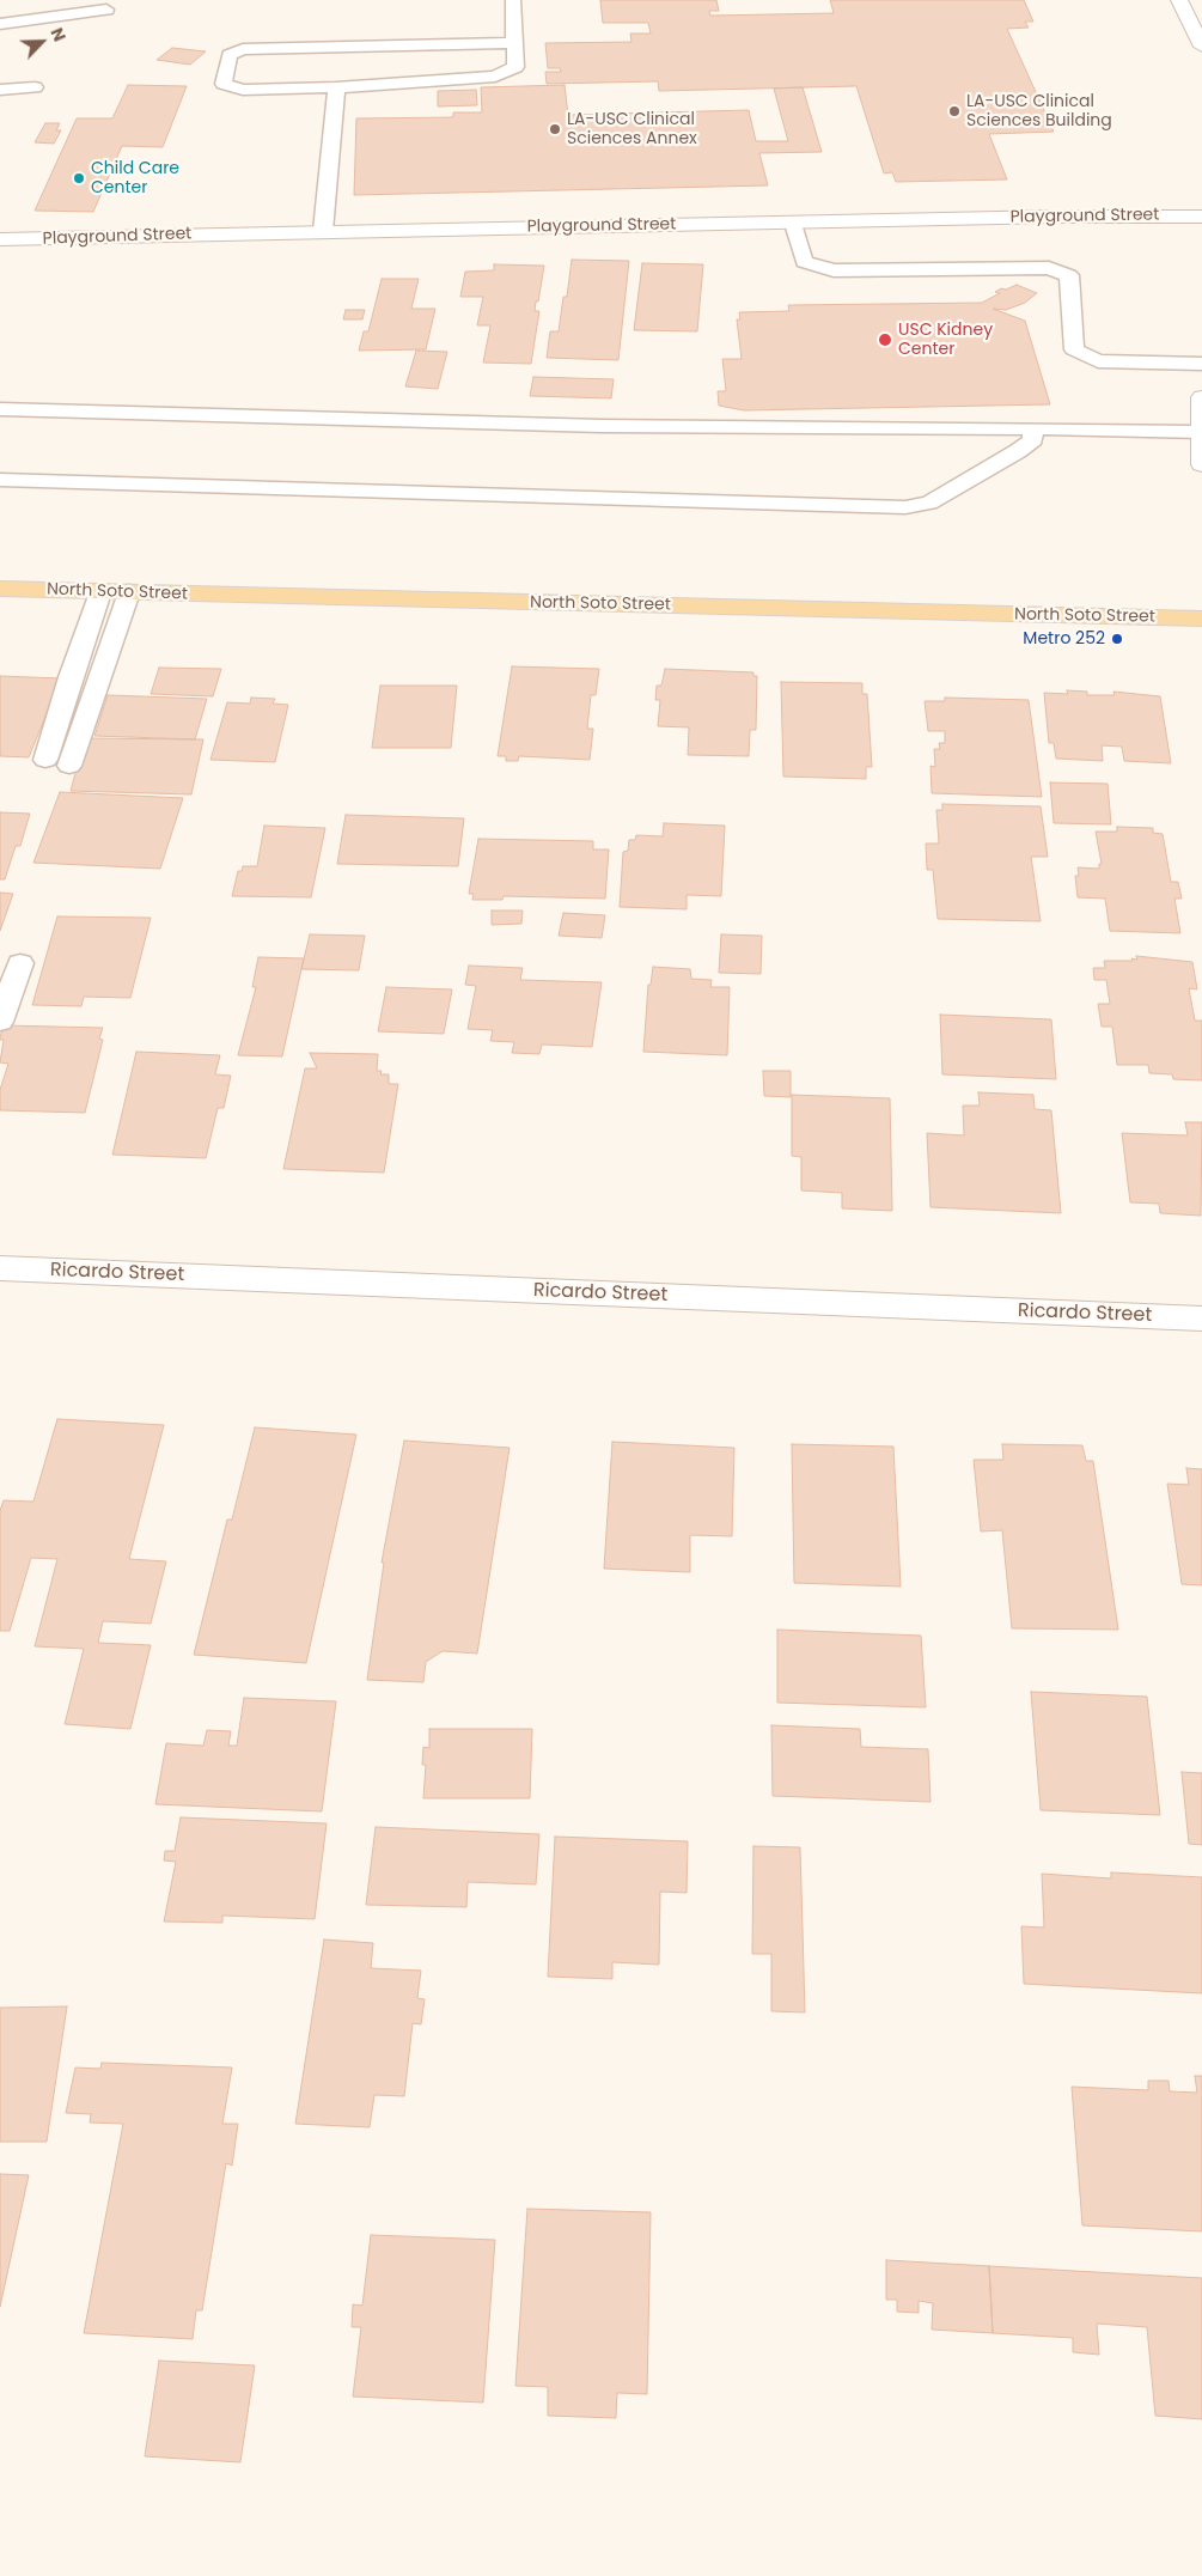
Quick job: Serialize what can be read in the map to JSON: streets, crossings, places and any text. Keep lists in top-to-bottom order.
{
  "streets": {
    "main road": ["North Soto Street"],
    "street": ["Playground Street", "Ricardo Street"]
  },
  "places": [
    "LA-USC Clinical Sciences Building",
    "LA-USC Clinical Sciences Annex",
    "Child Care Center",
    "USC Kidney Center",
    "Metro 252"
  ],
  "north": "top right"
}
